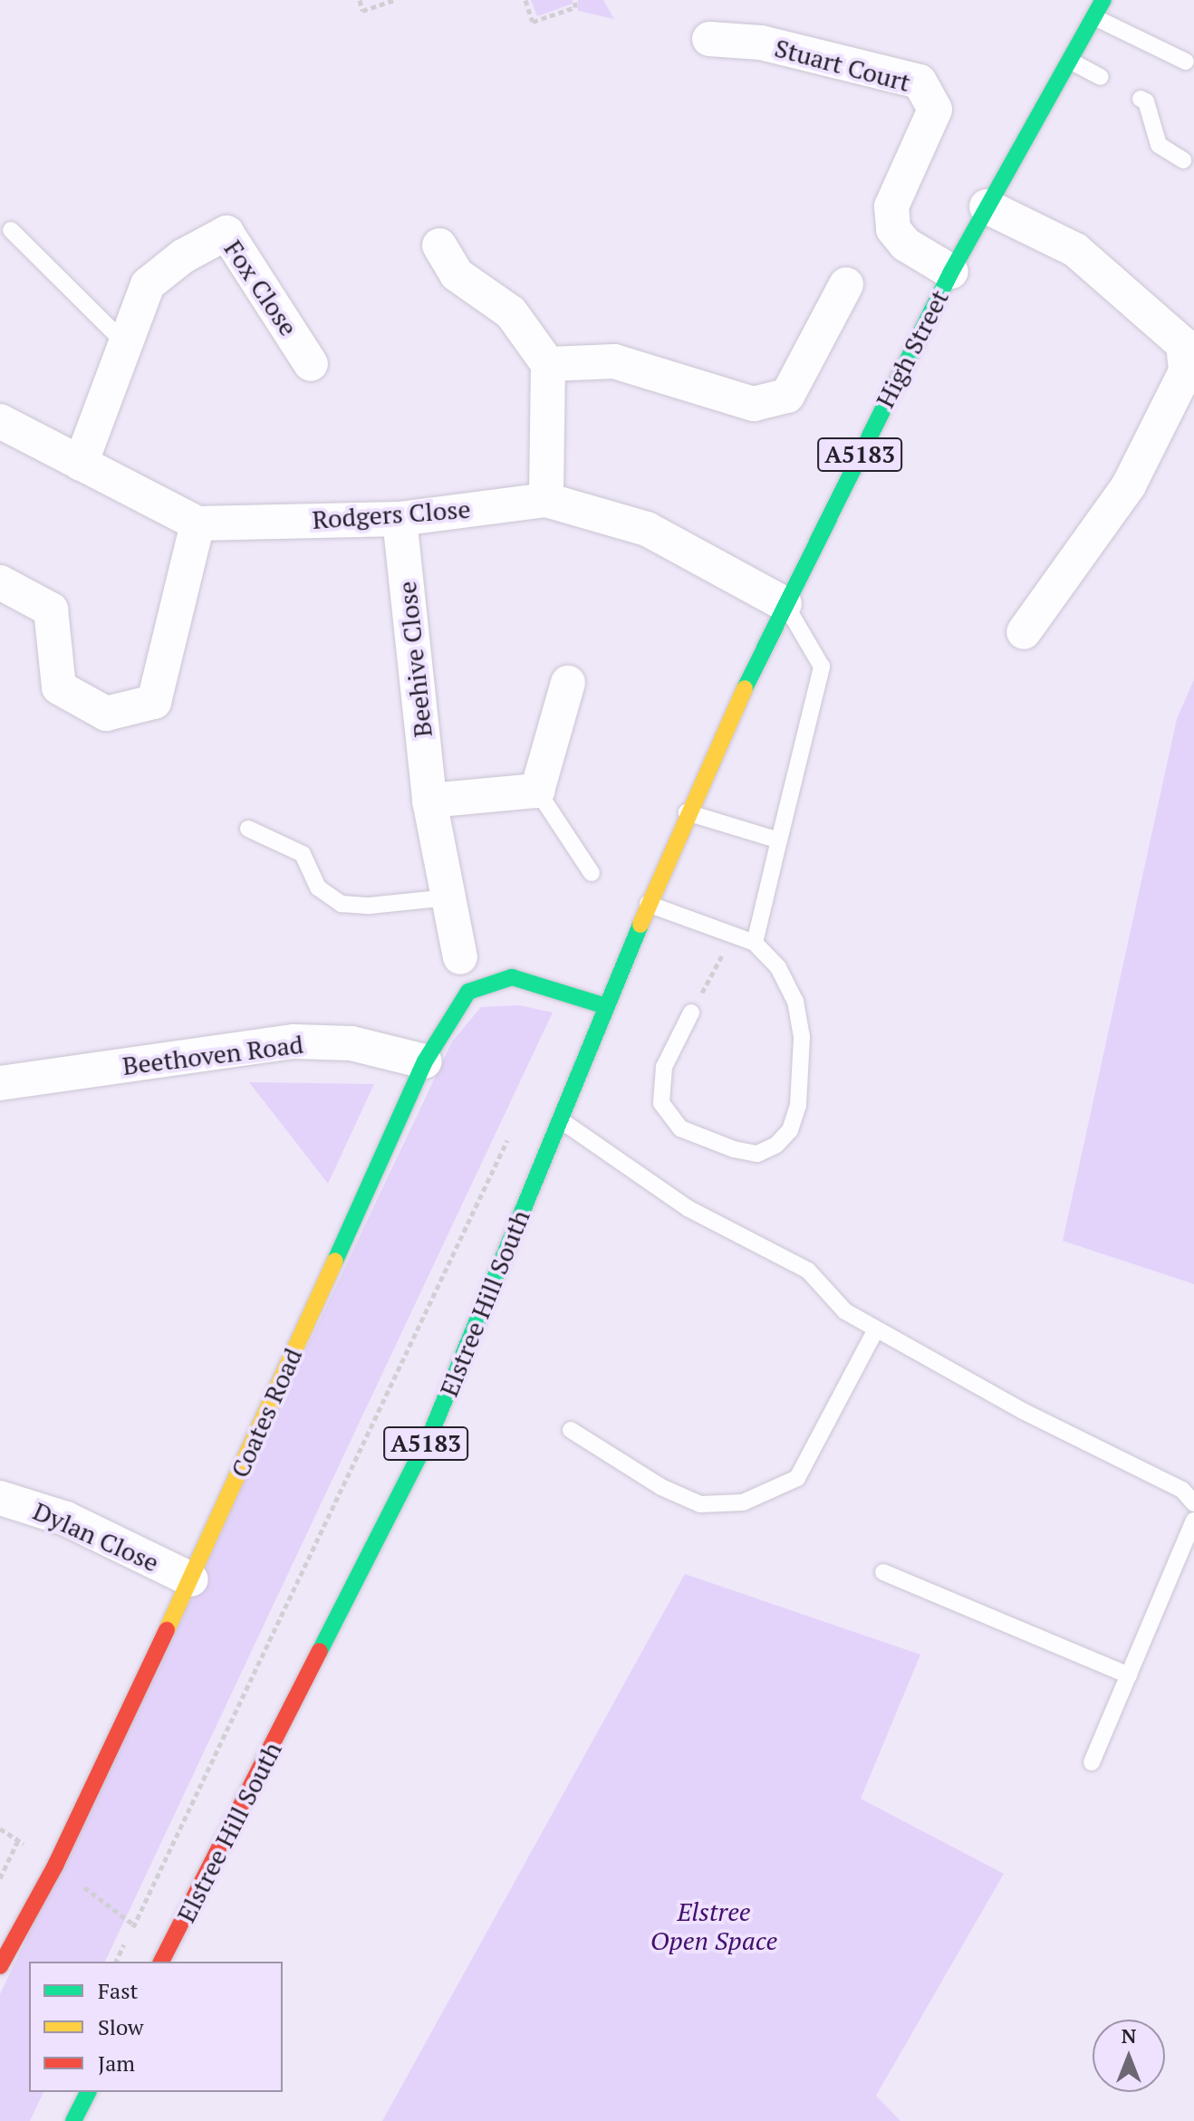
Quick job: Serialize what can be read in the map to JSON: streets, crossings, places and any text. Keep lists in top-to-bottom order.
{
  "streets": {
    "main road": [
      "High Street",
      "A5183",
      "Elstree Hill South",
      "Coates Road"
    ],
    "street": [
      "Stuart Court",
      "Fox Close",
      "Rodgers Close",
      "Beehive Close",
      "Beethoven Road",
      "Dylan Close"
    ]
  },
  "crossings": [
    ["Stuart Court", "High Street"],
    ["Fox Close", "Rodgers Close"],
    ["High Street", "Rodgers Close"],
    ["High Street", "Elstree Hill South"],
    ["Rodgers Close", "Beehive Close"],
    ["Beethoven Road", "Coates Road"],
    ["Elstree Hill South", "Coates Road"],
    ["Coates Road", "Dylan Close"]
  ],
  "parks": ["Elstree Open Space"],
  "legend": ["Fast", "Slow", "Jam"],
  "north": "top"
}
